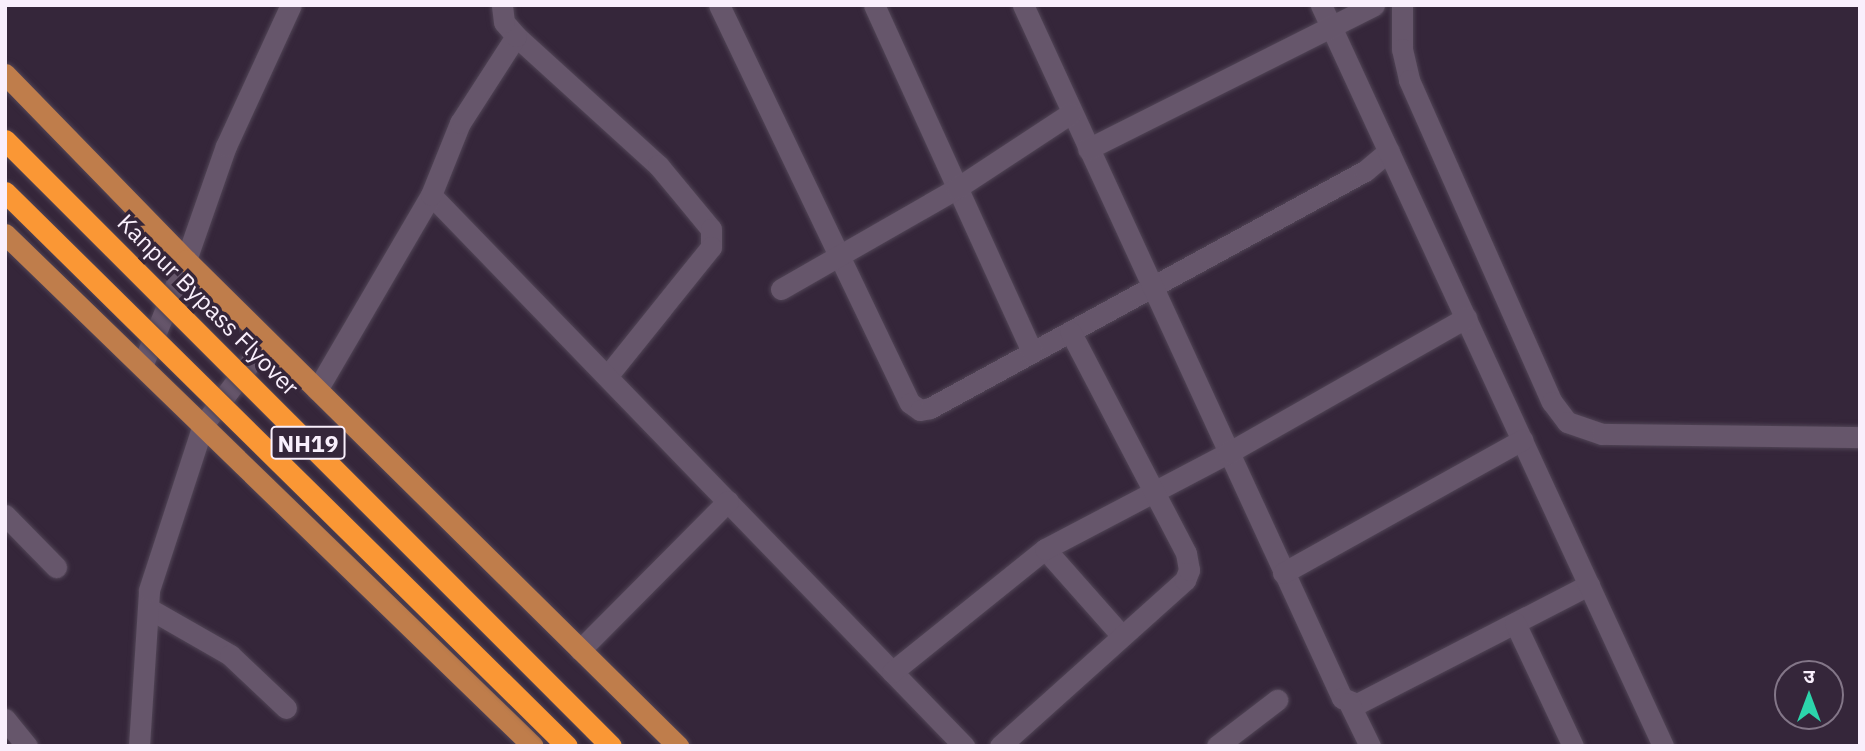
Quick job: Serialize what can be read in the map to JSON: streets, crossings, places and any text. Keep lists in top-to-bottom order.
{
  "streets": {
    "highway": ["Kanpur Bypass Flyover", "NH19"]
  },
  "north": "top"
}
